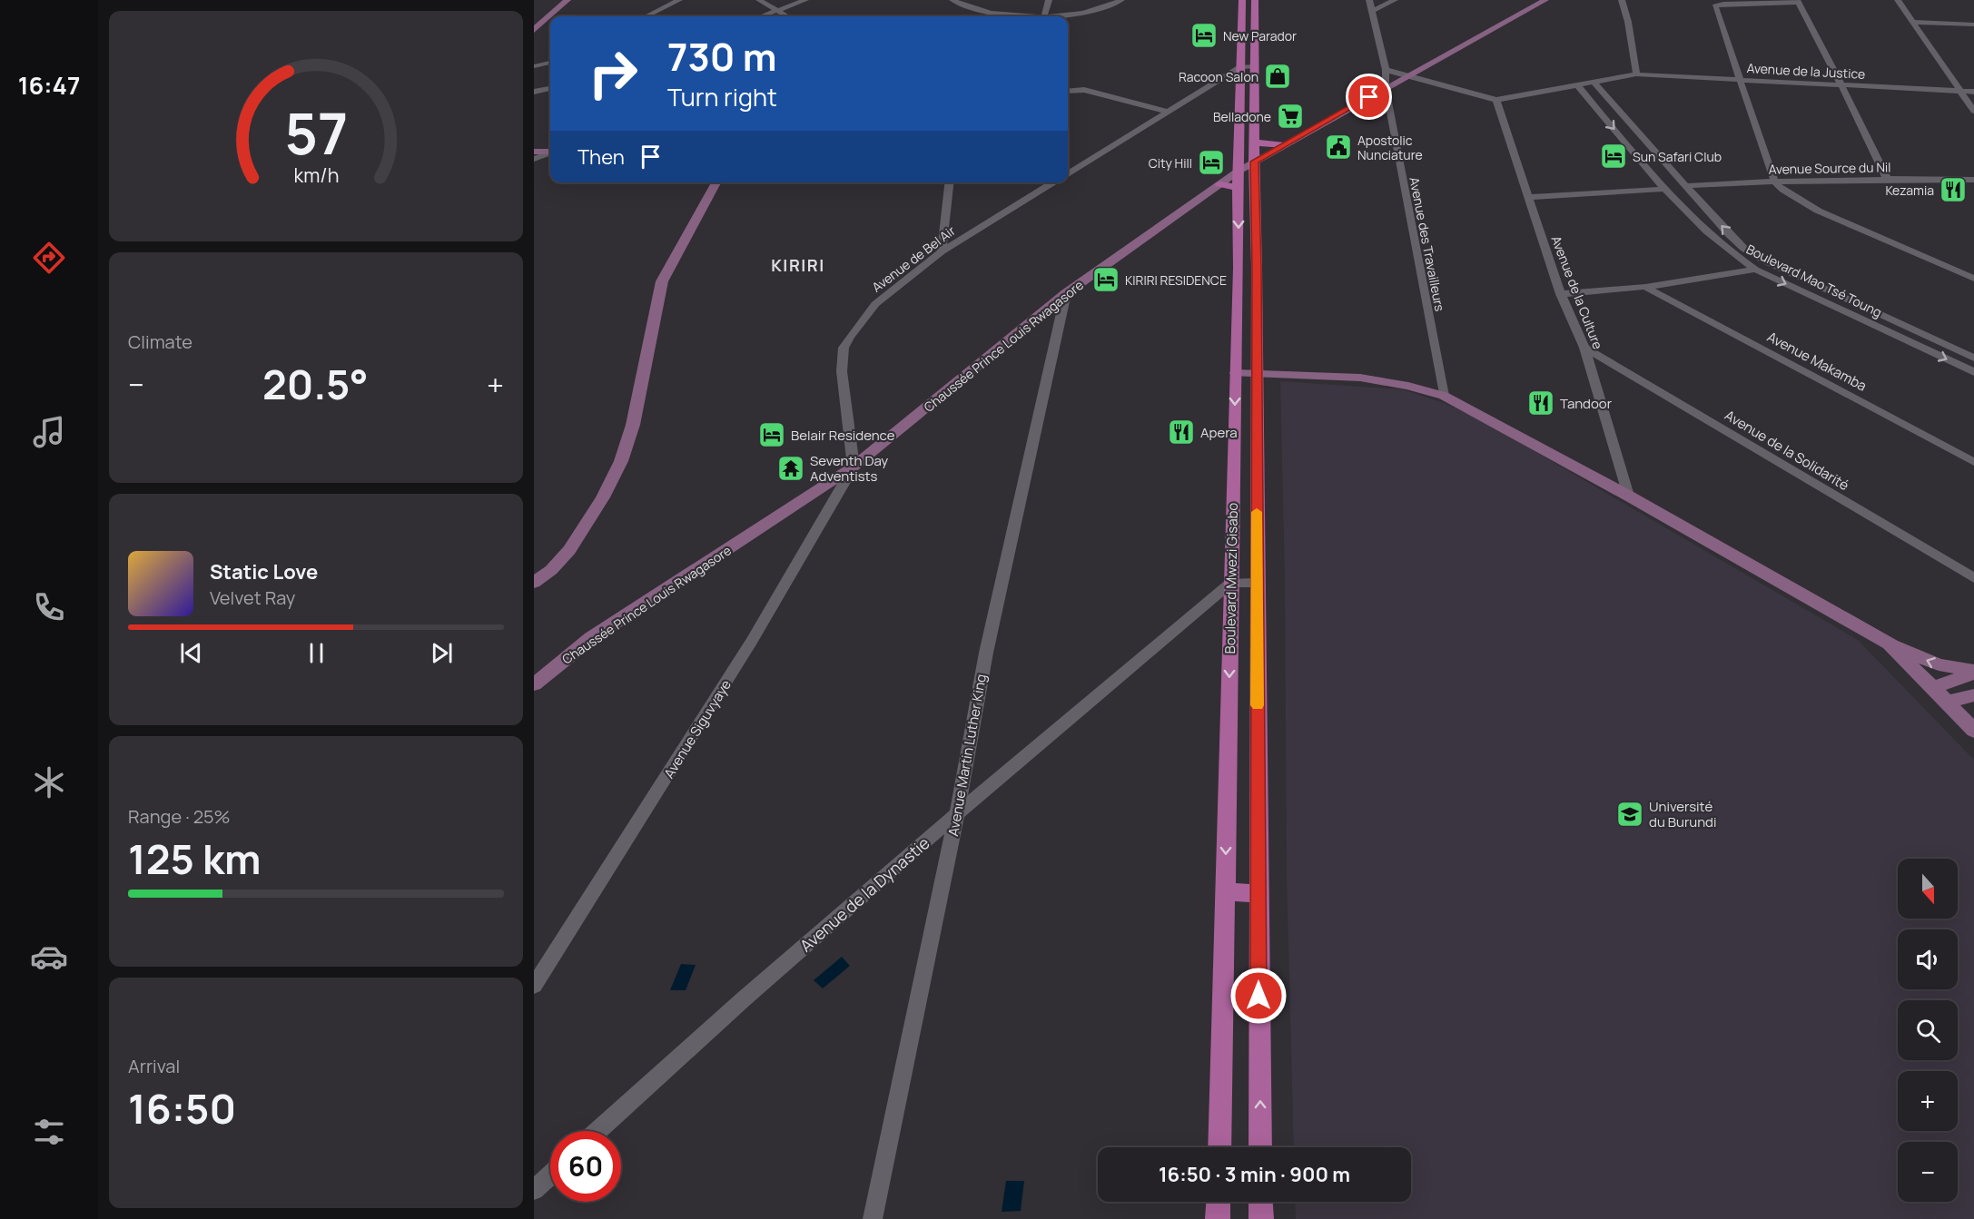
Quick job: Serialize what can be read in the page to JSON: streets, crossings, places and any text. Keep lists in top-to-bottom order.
{
  "streets": {
    "main road": ["Boulevard Mwezi Gisabo"],
    "street": [
      "Avenue de la Justice",
      "Avenue Source du Nil",
      "Avenue des Travailleurs",
      "Avenue de Bel Air",
      "Boulevard Mao Tsé Toung",
      "Avenue de la Culture",
      "Chaussée Prince Louis Rwagasore",
      "Avenue Makamba",
      "Avenue de la Solidarité",
      "Avenue Siguvyaye",
      "Avenue Martin Luther King",
      "Avenue de la Dynastie"
    ]
  },
  "crossings": [
    ["Avenue de la Justice", "Boulevard Mao Tsé Toung"],
    ["Avenue de la Justice", "Avenue de la Culture"],
    ["Avenue Source du Nil", "Boulevard Mao Tsé Toung"],
    ["Avenue des Travailleurs", "Chaussée Prince Louis Rwagasore"],
    ["Avenue de Bel Air", "Chaussée Prince Louis Rwagasore"],
    ["Avenue de Bel Air", "Boulevard Mwezi Gisabo"],
    ["Avenue de Bel Air", "Avenue Siguvyaye"],
    ["Avenue de la Culture", "Avenue de la Solidarité"],
    ["Chaussée Prince Louis Rwagasore", "Boulevard Mwezi Gisabo"],
    ["Chaussée Prince Louis Rwagasore", "Avenue Siguvyaye"],
    ["Chaussée Prince Louis Rwagasore", "Avenue Martin Luther King"],
    ["Boulevard Mwezi Gisabo", "Avenue de la Dynastie"],
    ["Avenue Martin Luther King", "Avenue de la Dynastie"]
  ],
  "districts": ["KIRIRI"],
  "places": {
    "hotel": [
      "New Parador",
      "Sun Safari Club",
      "City Hill",
      "KIRIRI RESIDENCE",
      "Belair Residence"
    ],
    "shop": ["Racoon Salon"],
    "supermarket": ["Belladone"],
    "public building": ["Apostolic Nunciature"],
    "restaurant": ["Kezamia", "Tandoor", "Apera"],
    "temple": ["Seventh Day Adventists"],
    "school or university": ["Université du Burundi"]
  },
  "north": "bottom",
  "page": {
    "tabs": "16:47",
    "turn": ["730 m", "Turn right"],
    "then": "Then",
    "tile": [
      "Climate",
      ["Range · 25%", "125 km"],
      ["Arrival", "16:50"]
    ],
    "heat": ["−", "20.5°", "+"],
    "song": ["Static Love", "Velvet Ray"],
    "map_buttons": ["+", "−"],
    "limit": "60",
    "trip": "16:50 · 3 min · 900 m",
    "gauge": ["57", "km/h"]
  }
}
